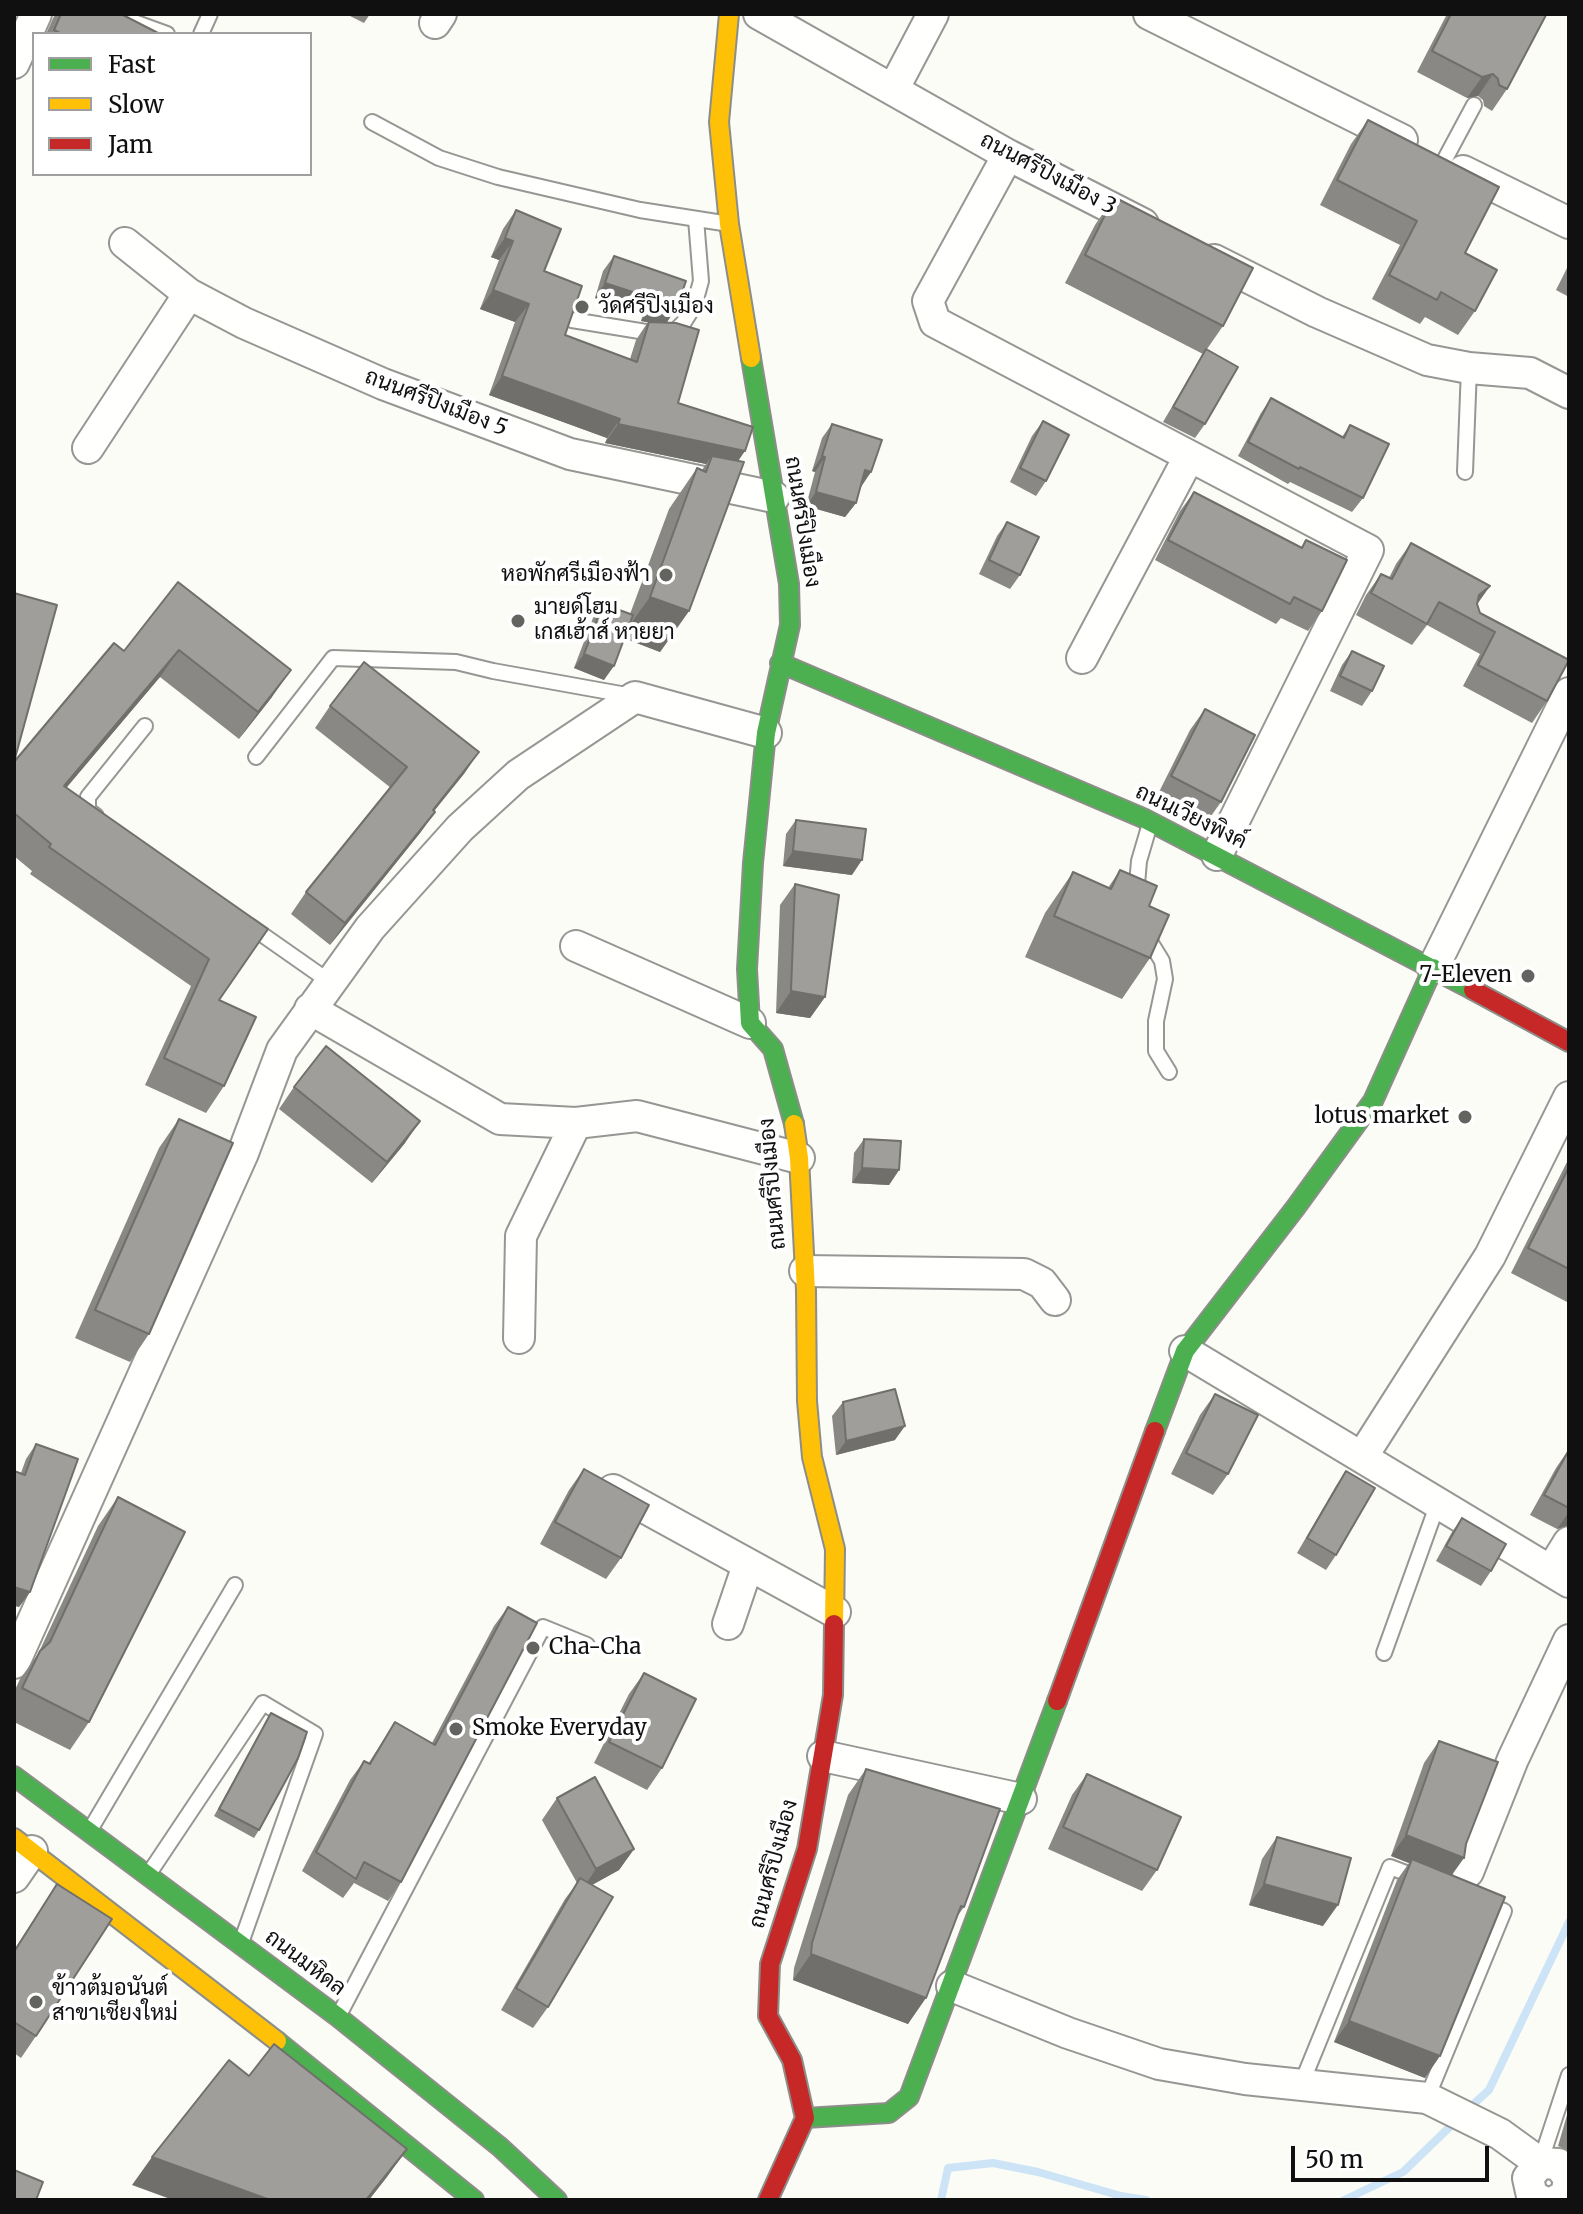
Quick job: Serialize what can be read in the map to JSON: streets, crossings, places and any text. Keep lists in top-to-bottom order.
{
  "streets": {
    "street": [
      "ถนนศรีปิงเมือง 3",
      "ถนนศรีปิงเมือง 5",
      "ถนนศรีปิงเมือง",
      "ถนนเวียงพิงค์",
      "ถนนมหิดล"
    ]
  },
  "crossings": [
    ["ถนนศรีปิงเมือง 5", "ถนนศรีปิงเมือง"],
    ["ถนนศรีปิงเมือง", "ถนนเวียงพิงค์"]
  ],
  "places": [
    "วัดศรีปิงเมือง",
    "หอพักศรีเมืองฟ้า",
    "มายด์โฮม เกสเฮ้าส์ หายยา",
    "7-Eleven",
    "lotus market",
    "Cha-Cha",
    "Smoke Everyday",
    "ข้าวต้มอนันต์ สาขาเชียงใหม่"
  ],
  "legend": ["Fast", "Slow", "Jam"],
  "scale_bar": "50 m"
}
